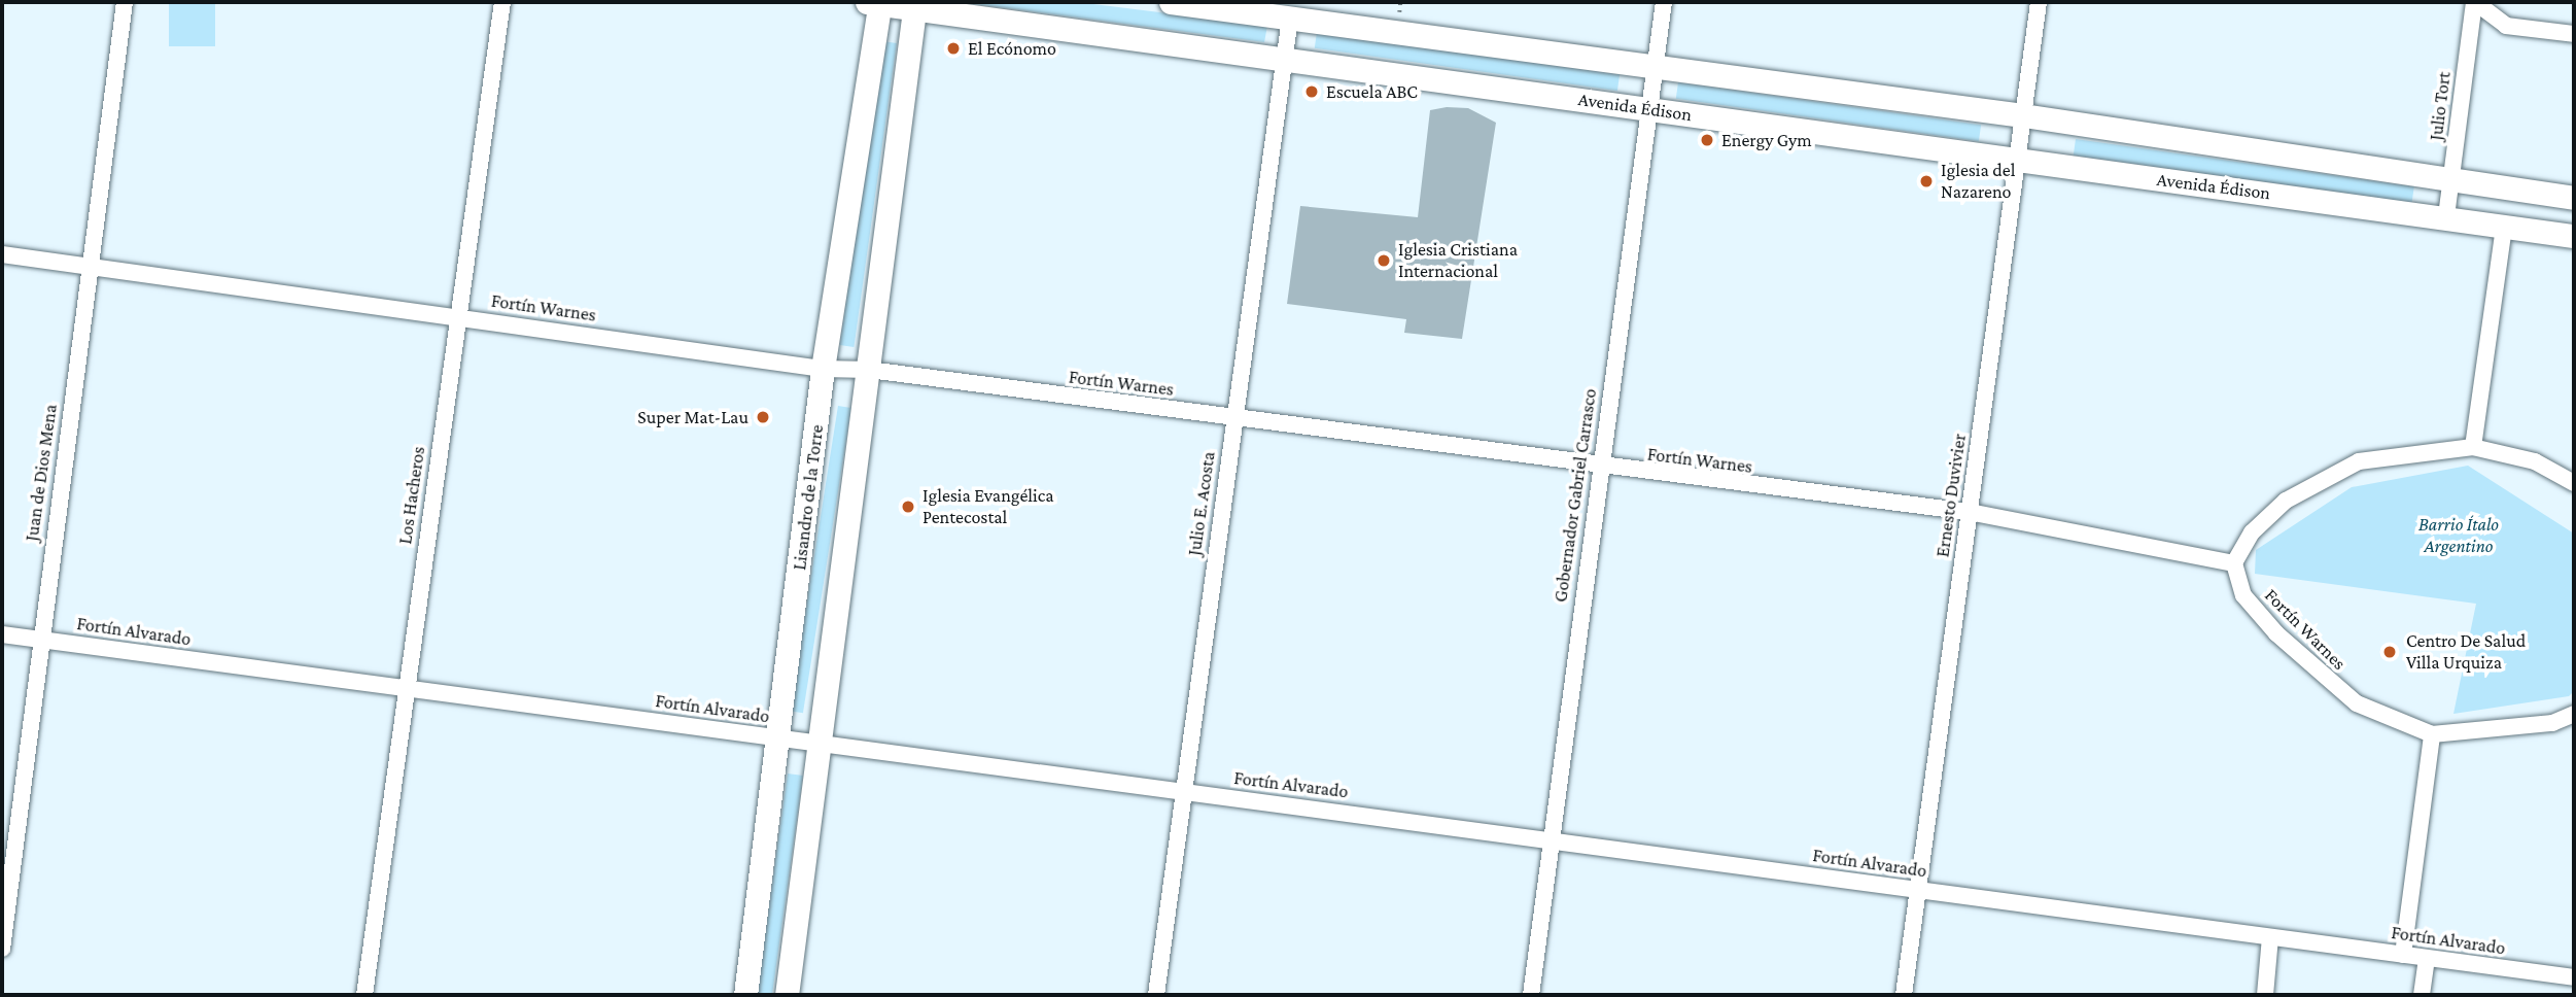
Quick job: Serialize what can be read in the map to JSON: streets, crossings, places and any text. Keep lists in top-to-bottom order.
{
  "streets": {
    "main road": ["Avenida Édison", "Lisandro de la Torre"],
    "street": [
      "Julio Tort",
      "Fortín Warnes",
      "Juan de Dios Mena",
      "Los Hacheros",
      "Gobernador Gabriel Carrasco",
      "Ernesto Duvivier",
      "Julio E. Acosta",
      "Fortín Alvarado"
    ]
  },
  "crossings": [
    ["Julio Tort", "Avenida Édison"],
    ["Avenida Édison", "Gobernador Gabriel Carrasco"],
    ["Avenida Édison", "Ernesto Duvivier"],
    ["Avenida Édison", "Lisandro de la Torre"],
    ["Avenida Édison", "Julio E. Acosta"],
    ["Fortín Warnes", "Juan de Dios Mena"],
    ["Fortín Warnes", "Los Hacheros"],
    ["Fortín Warnes", "Gobernador Gabriel Carrasco"],
    ["Fortín Warnes", "Ernesto Duvivier"],
    ["Fortín Warnes", "Lisandro de la Torre"],
    ["Fortín Warnes", "Julio E. Acosta"],
    ["Juan de Dios Mena", "Fortín Alvarado"],
    ["Los Hacheros", "Fortín Alvarado"],
    ["Gobernador Gabriel Carrasco", "Fortín Alvarado"],
    ["Ernesto Duvivier", "Fortín Alvarado"],
    ["Lisandro de la Torre", "Fortín Alvarado"],
    ["Julio E. Acosta", "Fortín Alvarado"]
  ],
  "parks": ["Barrio Ítalo Argentino"],
  "places": [
    "El Ecónomo",
    "Escuela ABC",
    "Energy Gym",
    "Iglesia del Nazareno",
    "Iglesia Cristiana Internacional",
    "Super Mat-Lau",
    "Iglesia Evangélica Pentecostal",
    "Centro De Salud Villa Urquiza"
  ]
}
